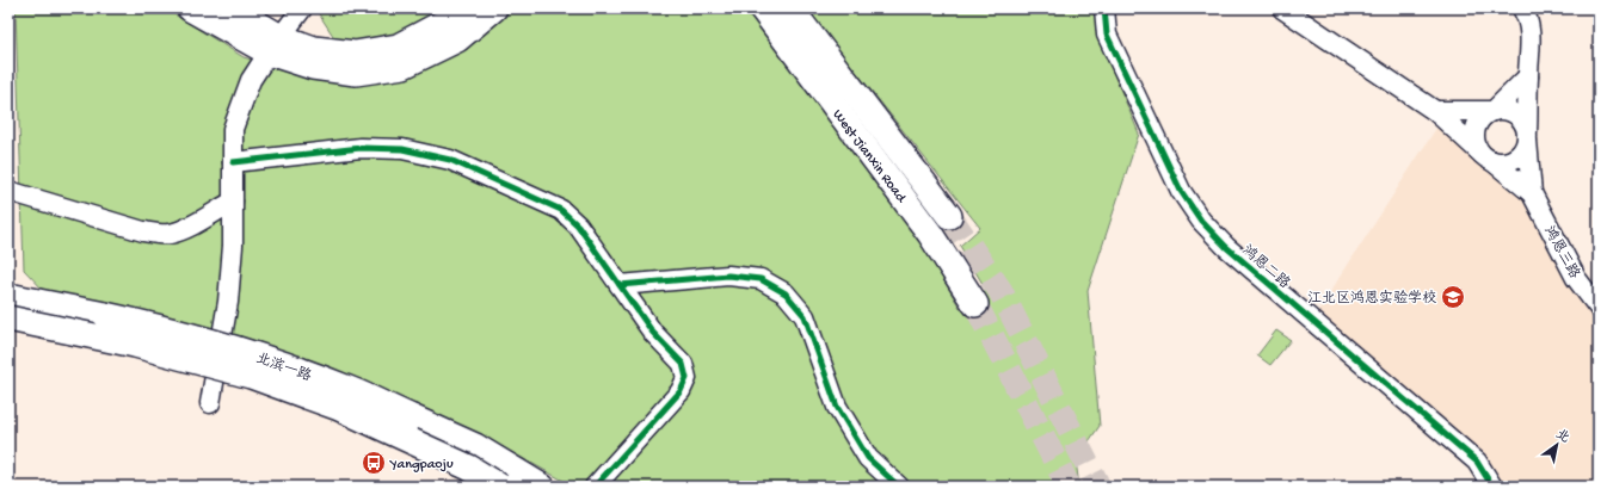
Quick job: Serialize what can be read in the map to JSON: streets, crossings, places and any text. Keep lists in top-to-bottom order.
{
  "streets": {
    "main road": ["West Jianxin Road", "北滨一路"],
    "street": ["鸿恩三路", "鸿恩二路"]
  },
  "places": {
    "school or university": ["江北区鸿恩实验学校"],
    "bus stop": ["Yangpaoju"]
  },
  "north": "top right"
}
